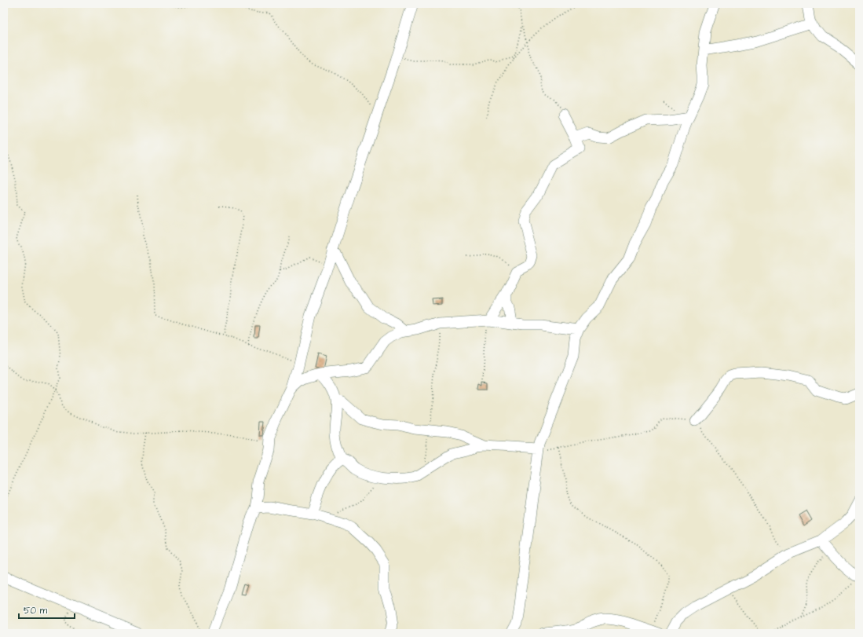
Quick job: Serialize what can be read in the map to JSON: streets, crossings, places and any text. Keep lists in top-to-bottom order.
{
  "scale_bar": "50 m"
}
